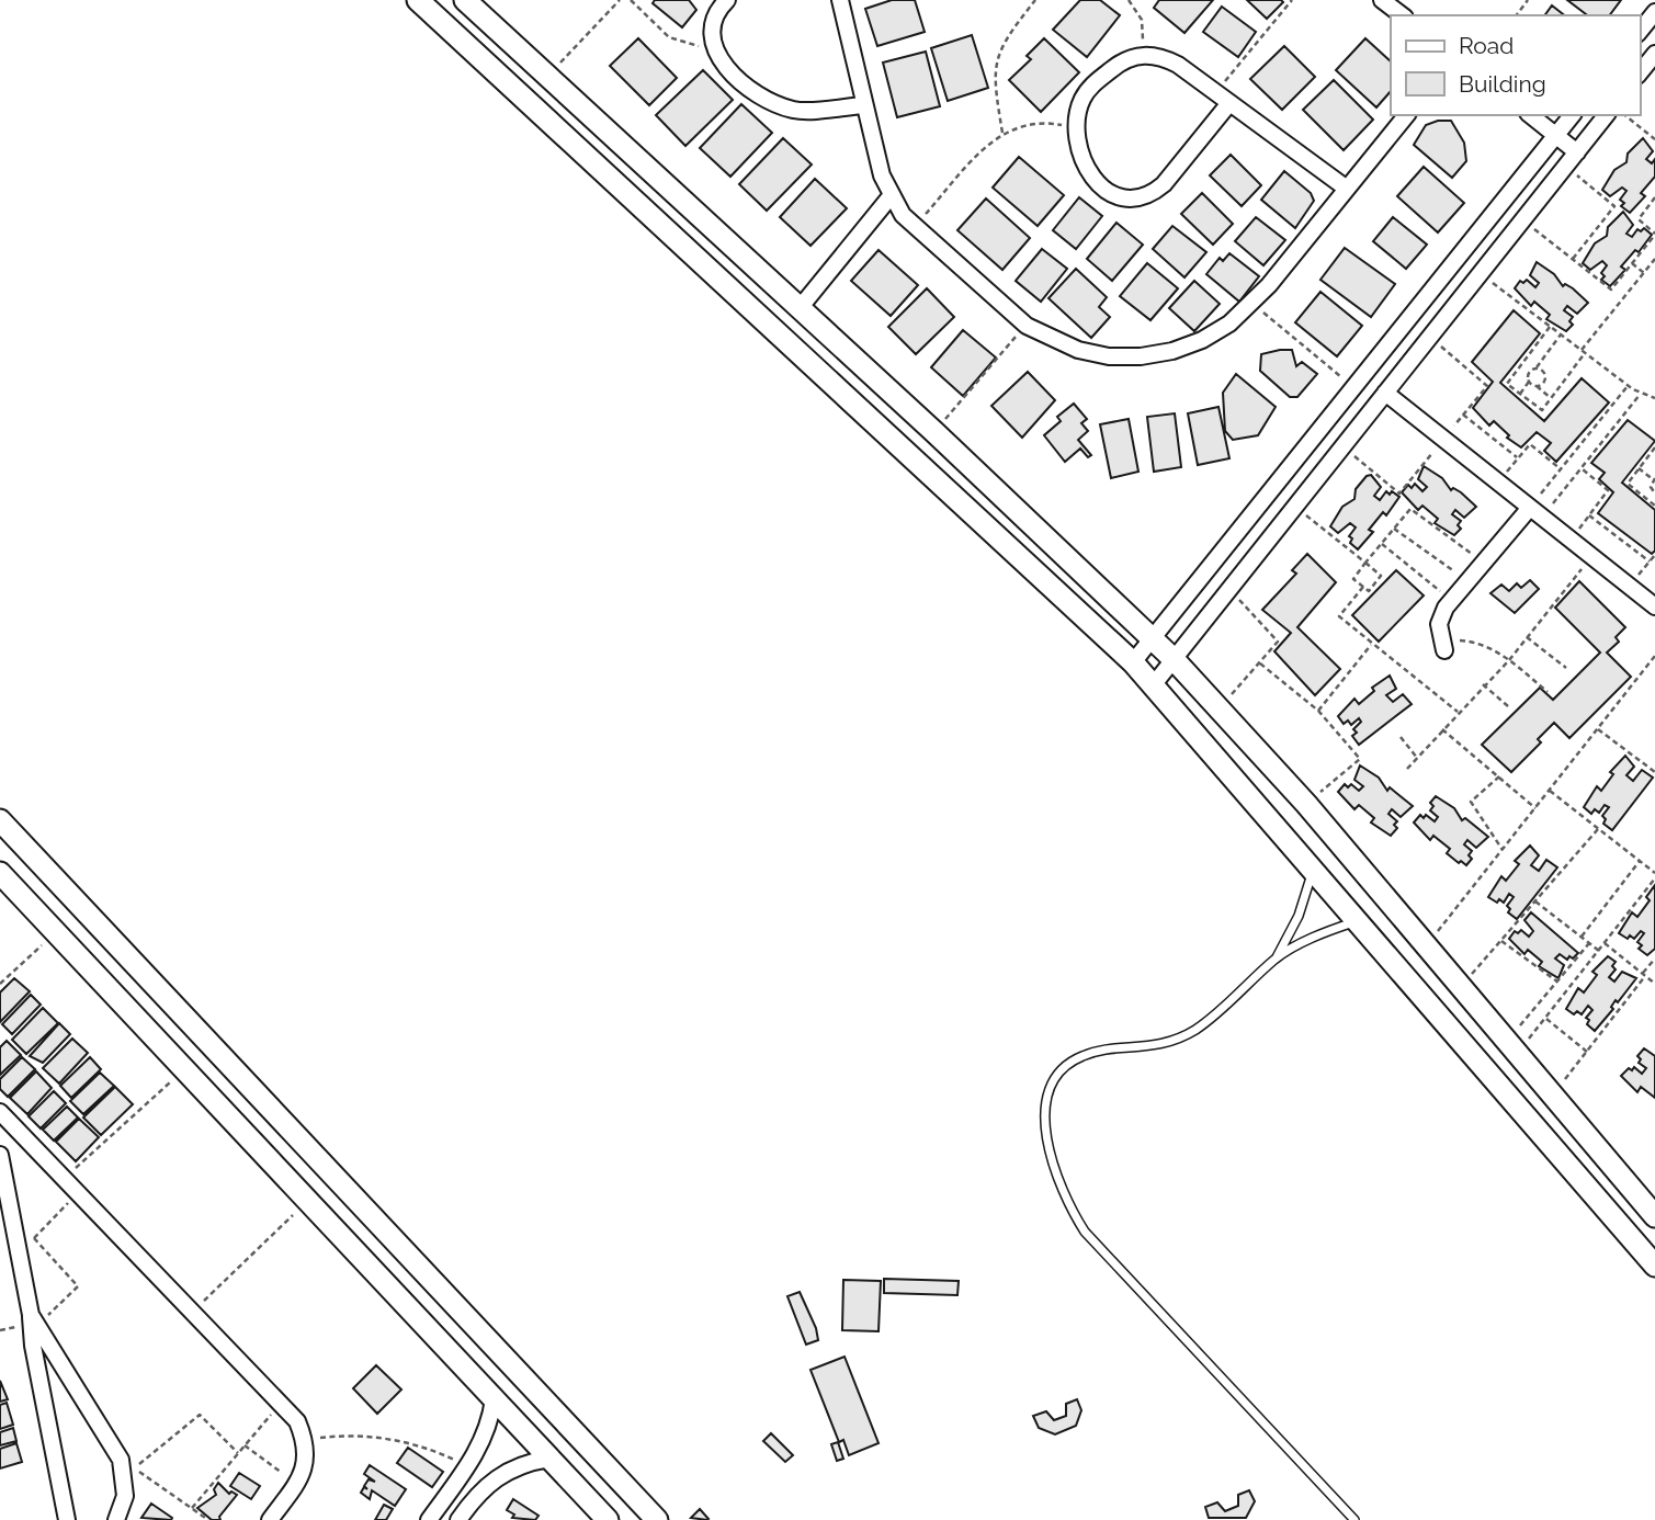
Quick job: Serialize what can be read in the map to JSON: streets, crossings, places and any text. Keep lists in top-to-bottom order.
{
  "legend": ["Road", "Building"]
}
